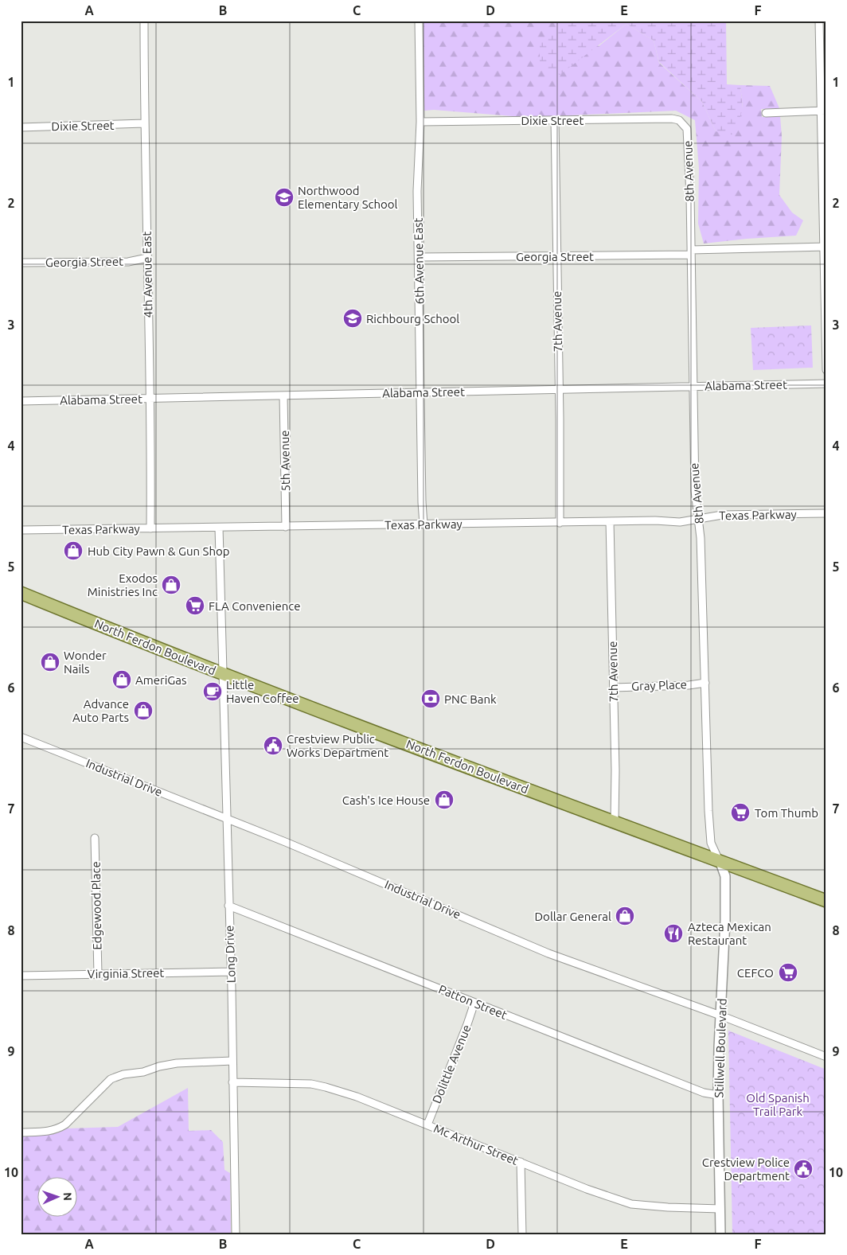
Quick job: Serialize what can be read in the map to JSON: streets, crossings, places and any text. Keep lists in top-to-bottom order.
{
  "streets": {
    "main road": ["North Ferdon Boulevard"],
    "street": [
      "Dixie Street",
      "8th Avenue",
      "Georgia Street",
      "6th Avenue East",
      "4th Avenue East",
      "7th Avenue",
      "Alabama Street",
      "5th Avenue",
      "Texas Parkway",
      "Gray Place",
      "Industrial Drive",
      "Edgewood Place",
      "Long Drive",
      "Virginia Street",
      "Patton Street",
      "Stillwell Boulevard",
      "Dolittle Avenue",
      "Mc Arthur Street"
    ]
  },
  "crossings": [
    ["Dixie Street", "8th Avenue"],
    ["Dixie Street", "6th Avenue East"],
    ["Dixie Street", "4th Avenue East"],
    ["Dixie Street", "7th Avenue"],
    ["8th Avenue", "Georgia Street"],
    ["8th Avenue", "Alabama Street"],
    ["8th Avenue", "Texas Parkway"],
    ["8th Avenue", "North Ferdon Boulevard"],
    ["8th Avenue", "Gray Place"],
    ["8th Avenue", "Stillwell Boulevard"],
    ["Georgia Street", "6th Avenue East"],
    ["Georgia Street", "4th Avenue East"],
    ["Georgia Street", "7th Avenue"],
    ["6th Avenue East", "Alabama Street"],
    ["6th Avenue East", "Texas Parkway"],
    ["4th Avenue East", "Alabama Street"],
    ["4th Avenue East", "Texas Parkway"],
    ["7th Avenue", "Alabama Street"],
    ["7th Avenue", "Texas Parkway"],
    ["7th Avenue", "North Ferdon Boulevard"],
    ["7th Avenue", "Gray Place"],
    ["Alabama Street", "5th Avenue"],
    ["5th Avenue", "Texas Parkway"],
    ["Texas Parkway", "Long Drive"],
    ["North Ferdon Boulevard", "Long Drive"],
    ["North Ferdon Boulevard", "Stillwell Boulevard"],
    ["Industrial Drive", "Long Drive"],
    ["Industrial Drive", "Stillwell Boulevard"],
    ["Edgewood Place", "Virginia Street"],
    ["Long Drive", "Virginia Street"],
    ["Long Drive", "Patton Street"],
    ["Long Drive", "Mc Arthur Street"],
    ["Patton Street", "Stillwell Boulevard"],
    ["Patton Street", "Dolittle Avenue"],
    ["Stillwell Boulevard", "Mc Arthur Street"],
    ["Dolittle Avenue", "Mc Arthur Street"]
  ],
  "parks": ["Old Spanish Trail Park"],
  "places": {
    "school or university": ["Northwood Elementary School", "Richbourg School"],
    "shop": [
      "Hub City Pawn & Gun Shop",
      "Exodos Ministries Inc",
      "Wonder Nails",
      "AmeriGas",
      "Advance Auto Parts",
      "Cash's Ice House",
      "Dollar General"
    ],
    "supermarket": ["FLA Convenience", "Tom Thumb", "CEFCO"],
    "cafe": ["Little Haven Coffee"],
    "bank": ["PNC Bank"],
    "public building": ["Crestview Public Works Department", "Crestview Police Department"],
    "restaurant": ["Azteca Mexican Restaurant"]
  },
  "north": "right",
  "grid": {
    "columns": [
      "A",
      "B",
      "C",
      "D",
      "E",
      "F"
    ],
    "rows": [
      "1",
      "2",
      "3",
      "4",
      "5",
      "6",
      "7",
      "8",
      "9",
      "10"
    ]
  }
}
